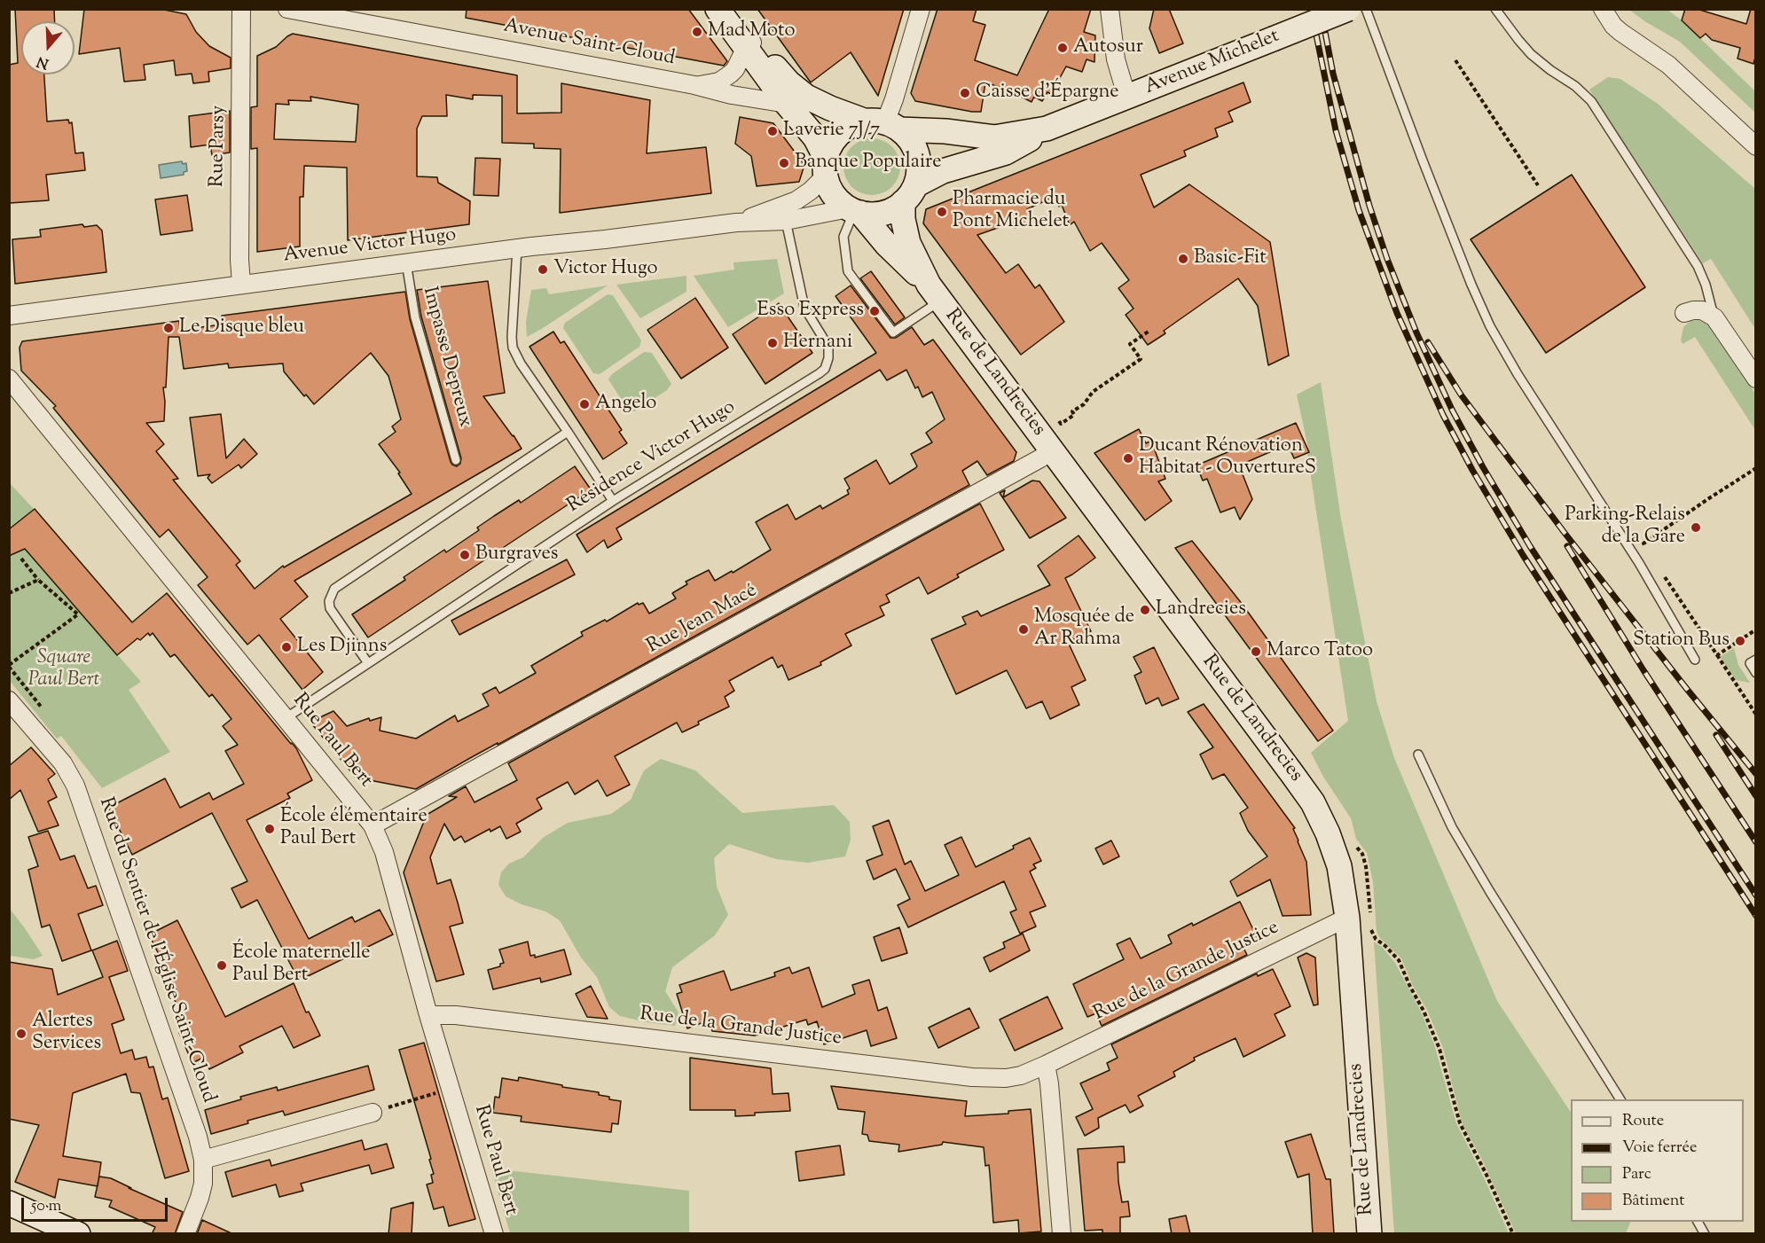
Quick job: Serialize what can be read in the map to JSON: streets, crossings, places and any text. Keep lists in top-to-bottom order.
{
  "streets": {
    "main road": ["Avenue Michelet", "Rue de Landrecies"],
    "street": [
      "Avenue Saint-Cloud",
      "Rue Parsy",
      "Avenue Victor Hugo",
      "Rue Jean Macé",
      "Rue Paul Bert",
      "Rue du Sentier de l'Église Saint-Cloud",
      "Rue de la Grande Justice"
    ],
    "lane": ["Impasse Depreux", "Résidence Victor Hugo"]
  },
  "crossings": [
    ["Avenue Michelet", "Avenue Victor Hugo"],
    ["Avenue Michelet", "Rue de Landrecies"],
    ["Rue Parsy", "Avenue Victor Hugo"],
    ["Avenue Victor Hugo", "Impasse Depreux"],
    ["Avenue Victor Hugo", "Rue de Landrecies"],
    ["Avenue Victor Hugo", "Résidence Victor Hugo"],
    ["Rue de Landrecies", "Rue Jean Macé"],
    ["Rue de Landrecies", "Rue de la Grande Justice"],
    ["Résidence Victor Hugo", "Rue Paul Bert"],
    ["Rue Jean Macé", "Rue Paul Bert"],
    ["Rue Paul Bert", "Rue de la Grande Justice"]
  ],
  "parks": ["Square Paul Bert"],
  "places": [
    "Mad Moto",
    "Autosur",
    "Caisse d'Épargne",
    "Laverie 7J/7",
    "Banque Populaire",
    "Pharmacie du Pont Michelet",
    "Basic-Fit",
    "Victor Hugo",
    "Esso Express",
    "Le Disque bleu",
    "Hernani",
    "Angelo",
    "Ducant Rénovation Habitat - OuvertureS",
    "Parking-Relais de la Gare",
    "Burgraves",
    "Landrecies",
    "Mosquée de Ar Rahma",
    "Station Bus",
    "Les Djinns",
    "Marco Tatoo",
    "École élémentaire Paul Bert",
    "École maternelle Paul Bert",
    "Alertes Services"
  ],
  "legend": [
    "Route",
    "Voie ferrée",
    "Parc",
    "Bâtiment"
  ],
  "scale_bar": "50 m",
  "north": "bottom"
}
